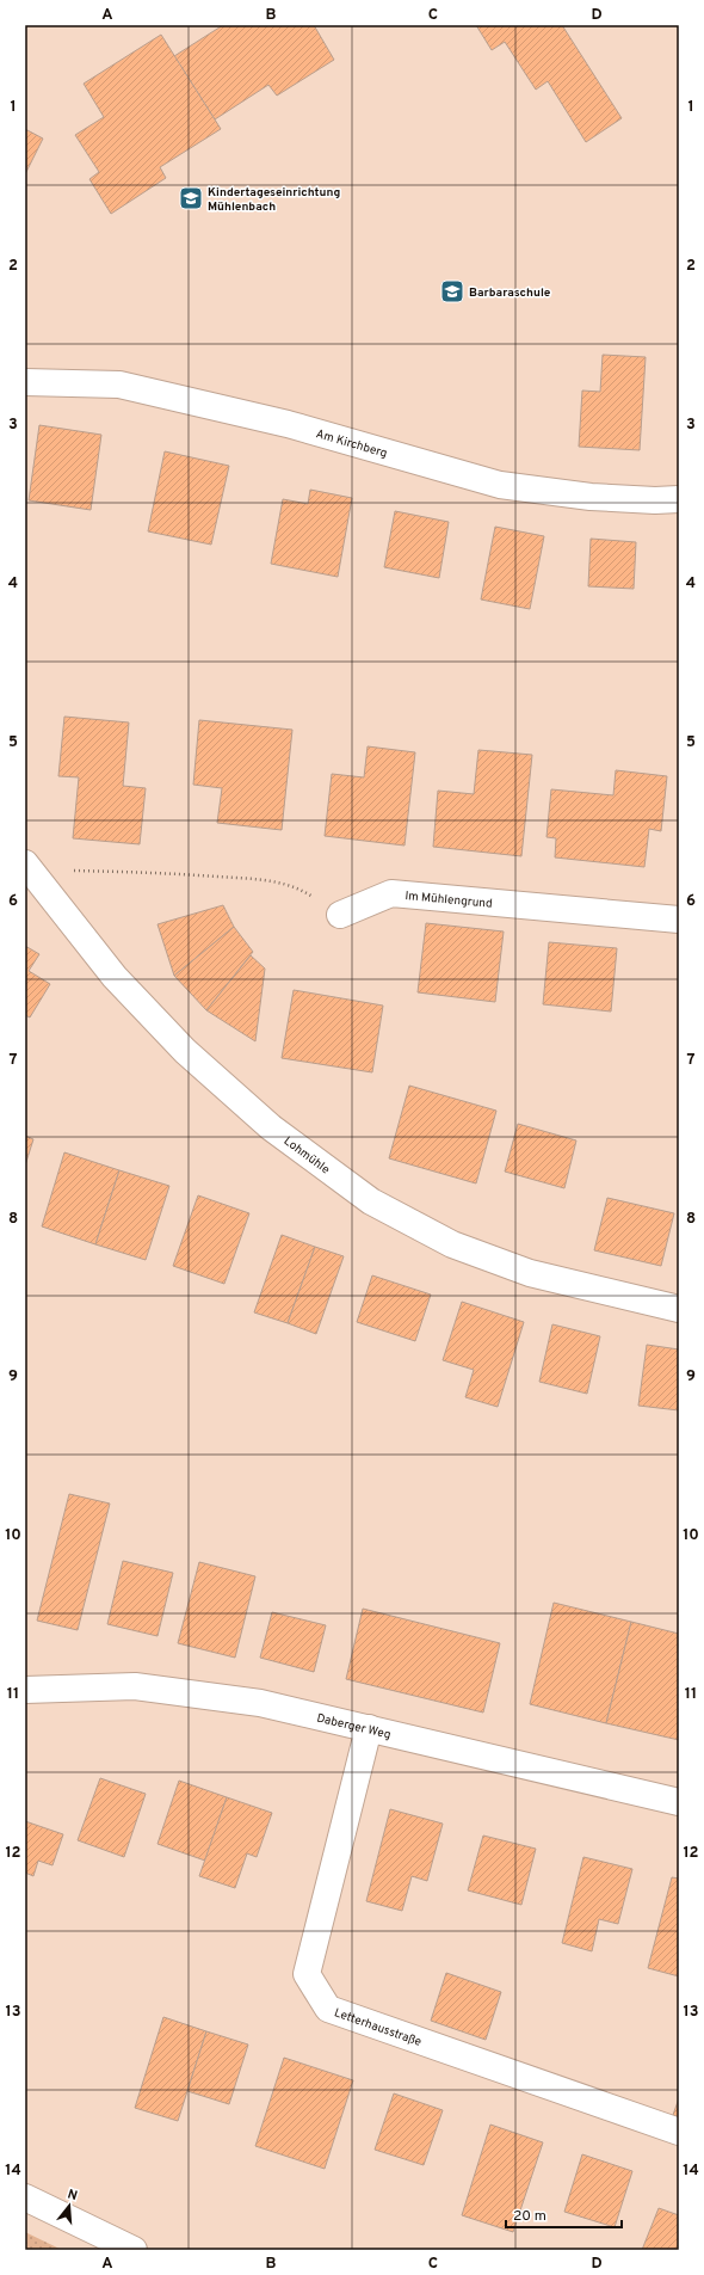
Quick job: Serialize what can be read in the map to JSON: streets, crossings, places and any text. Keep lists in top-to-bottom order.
{
  "streets": {
    "street": [
      "Am Kirchberg",
      "Im Mühlengrund",
      "Lohmühle",
      "Daberger Weg",
      "Letterhausstraße"
    ]
  },
  "crossings": [
    ["Daberger Weg", "Letterhausstraße"]
  ],
  "places": {
    "school or university": ["Kindertageseinrichtung Mühlenbach", "Barbaraschule"]
  },
  "scale_bar": "20 m",
  "north": "top",
  "grid": {
    "columns": [
      "A",
      "B",
      "C",
      "D"
    ],
    "rows": [
      "1",
      "2",
      "3",
      "4",
      "5",
      "6",
      "7",
      "8",
      "9",
      "10",
      "11",
      "12",
      "13",
      "14"
    ]
  }
}
